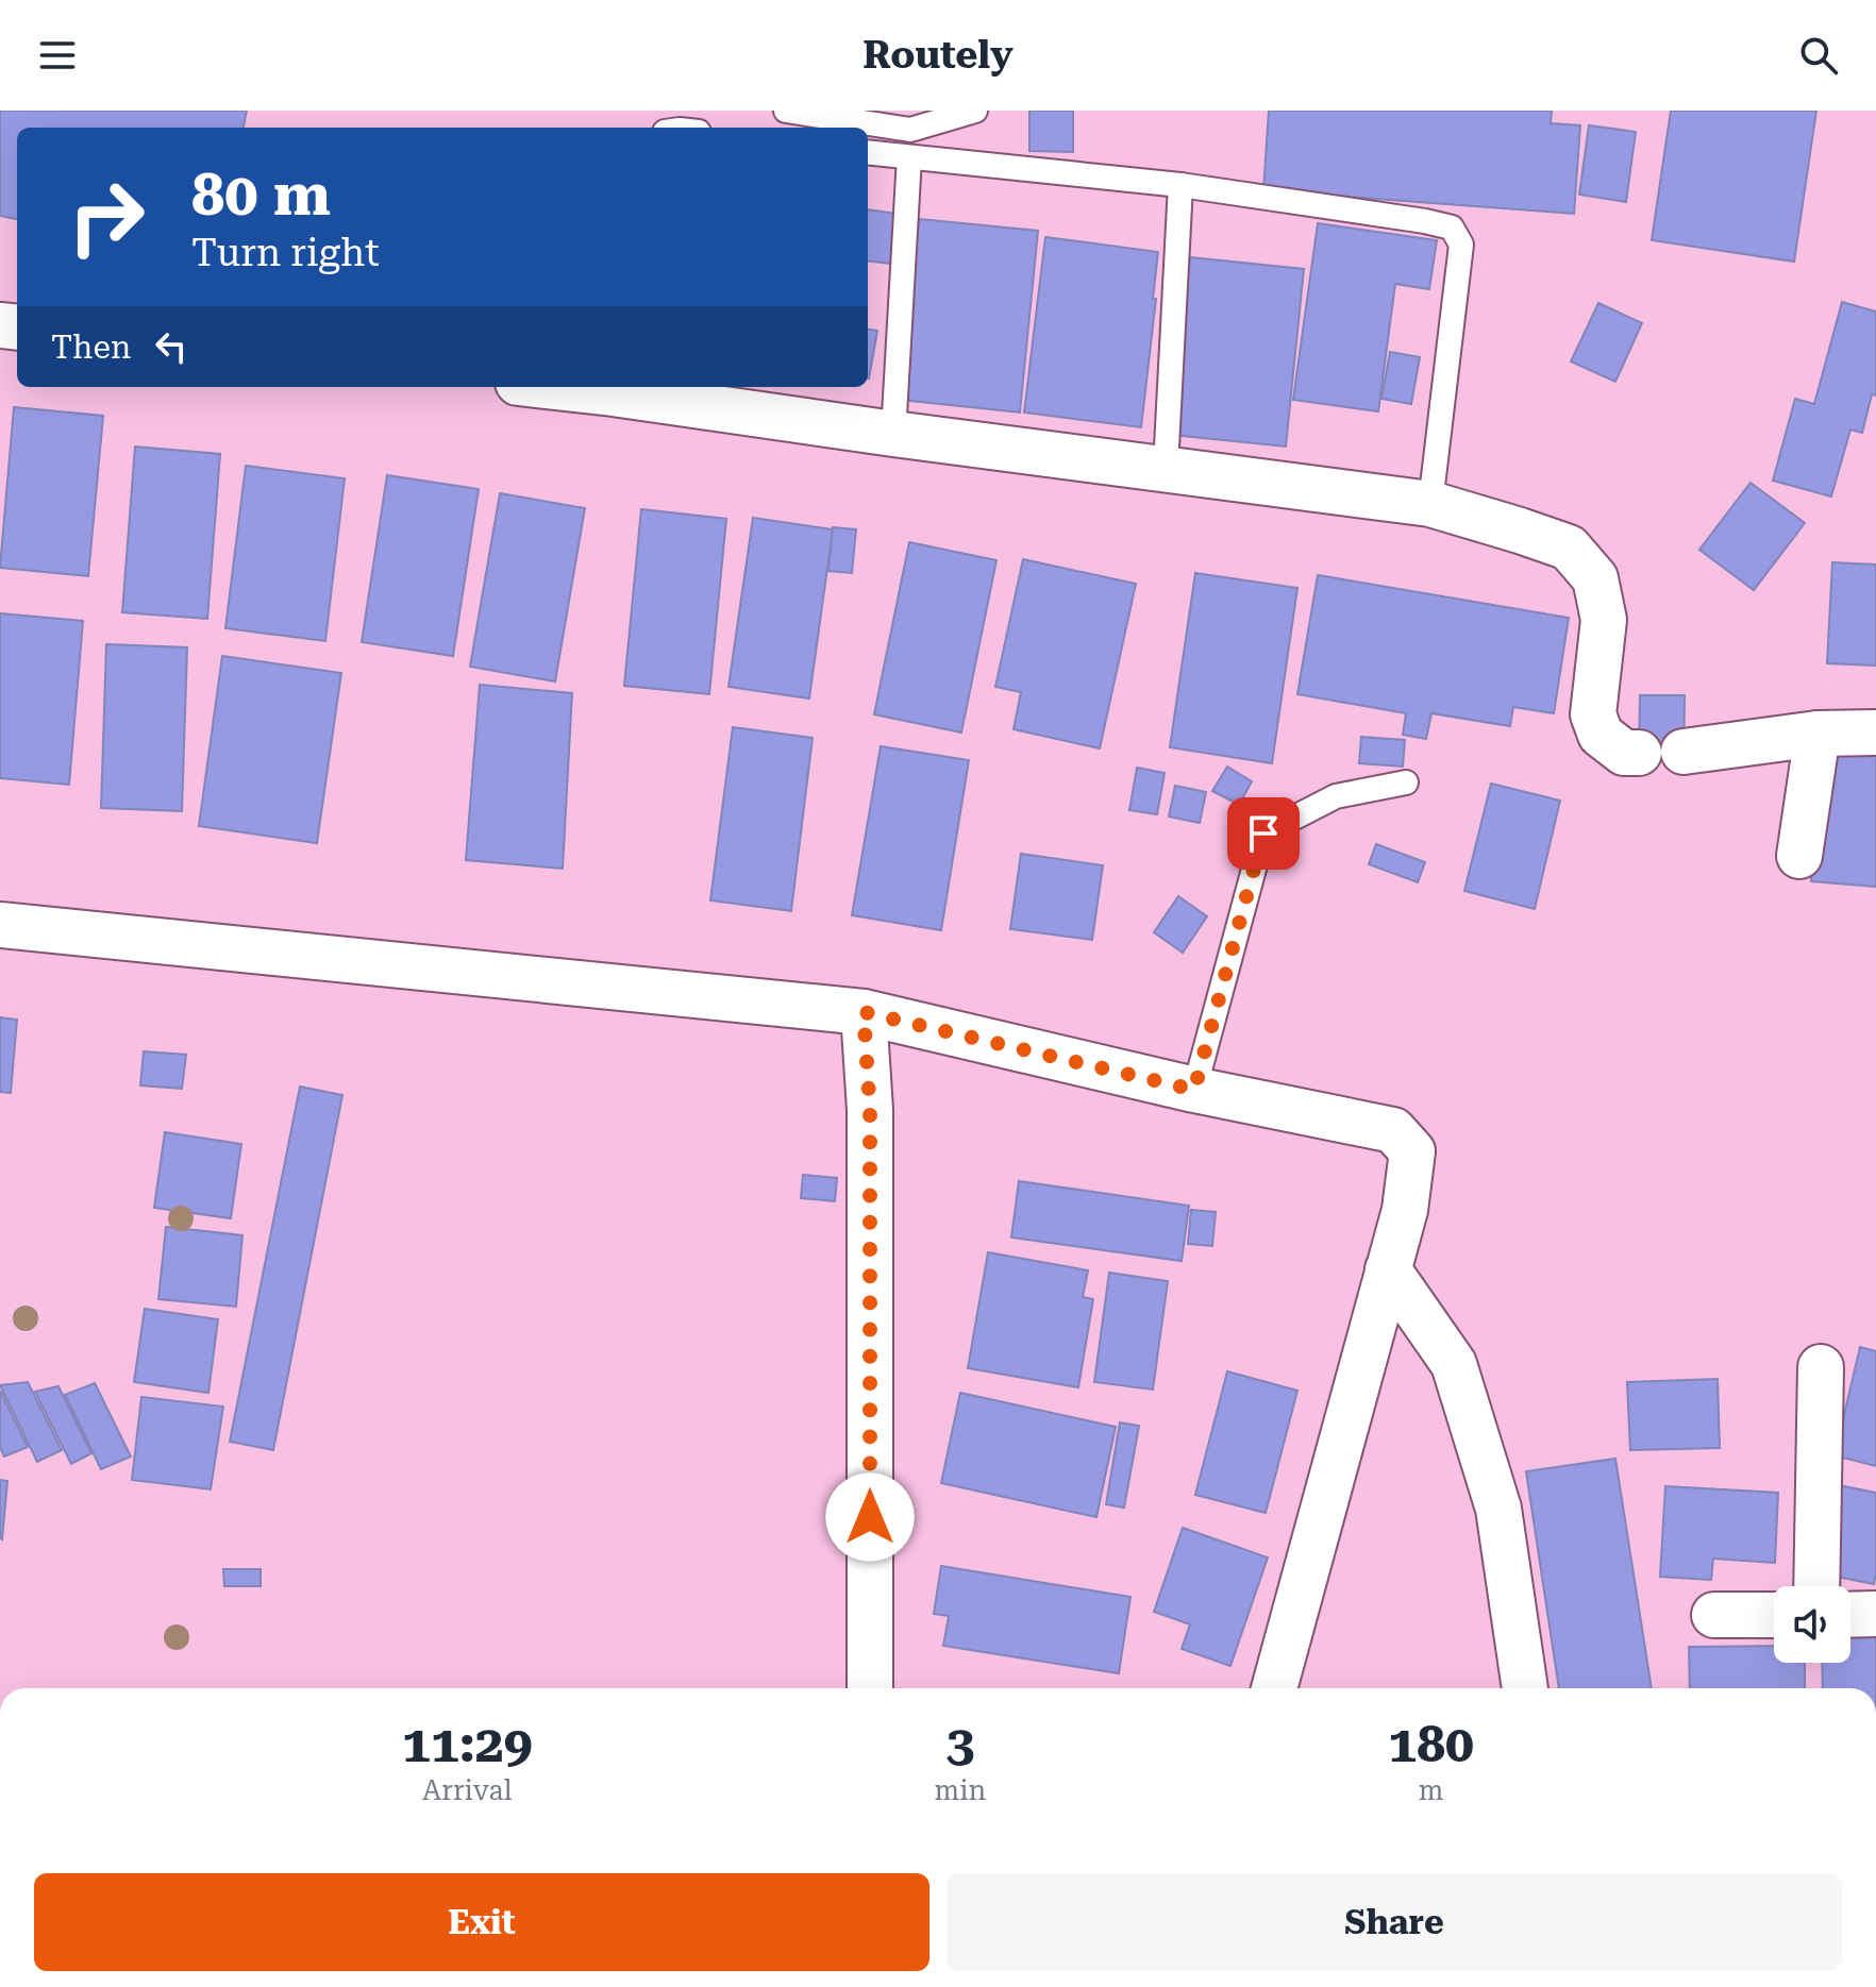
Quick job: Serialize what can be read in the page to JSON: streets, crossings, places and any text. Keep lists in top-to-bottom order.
{
  "page": {
    "header": "Routely",
    "turn": ["80 m", "Turn right"],
    "then": "Then",
    "eta": [
      "11:29",
      "Arrival",
      "3",
      "min",
      "180",
      "m"
    ],
    "buttons": ["Exit", "Share"]
  }
}
